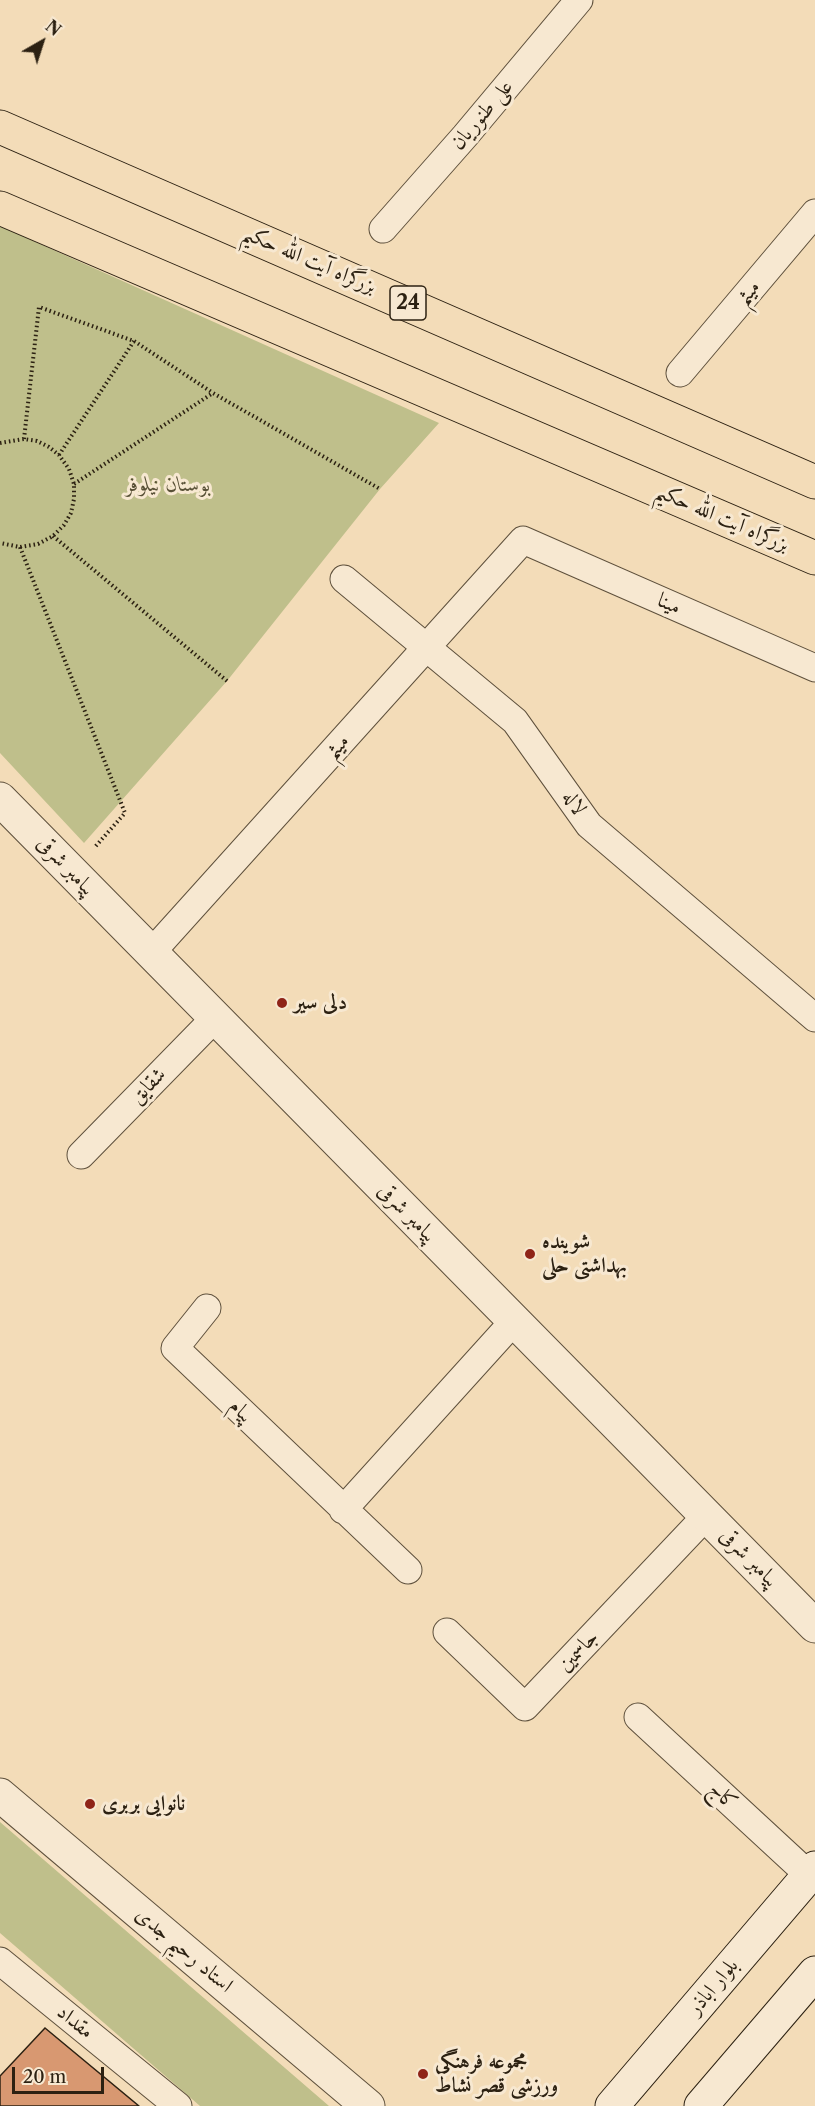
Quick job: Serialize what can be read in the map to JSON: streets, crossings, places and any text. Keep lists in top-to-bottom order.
{
  "streets": {
    "highway": ["بزرگراه آیت الله حکیم", "24"],
    "street": [
      "علی طنوریان",
      "میثم",
      "مینا",
      "لاله",
      "پیامبر شرقی",
      "شقایق",
      "پیام",
      "جاسمین",
      "کاج",
      "استاد رحیم جدی",
      "بلوار اباذر",
      "مقداد"
    ]
  },
  "crossings": [
    ["میثم", "مینا"],
    ["میثم", "لاله"],
    ["میثم", "پیامبر شرقی"],
    ["پیامبر شرقی", "شقایق"],
    ["پیامبر شرقی", "جاسمین"],
    ["کاج", "بلوار اباذر"]
  ],
  "parks": ["بوستان نیلوفر"],
  "places": [
    "دلی سیر",
    "شوینده بهداشتی حلی",
    "نانوایی بربری",
    "مجموعه فرهنگی ورزشی قصر نشاط"
  ],
  "scale_bar": "20 m",
  "north": "top right"
}
